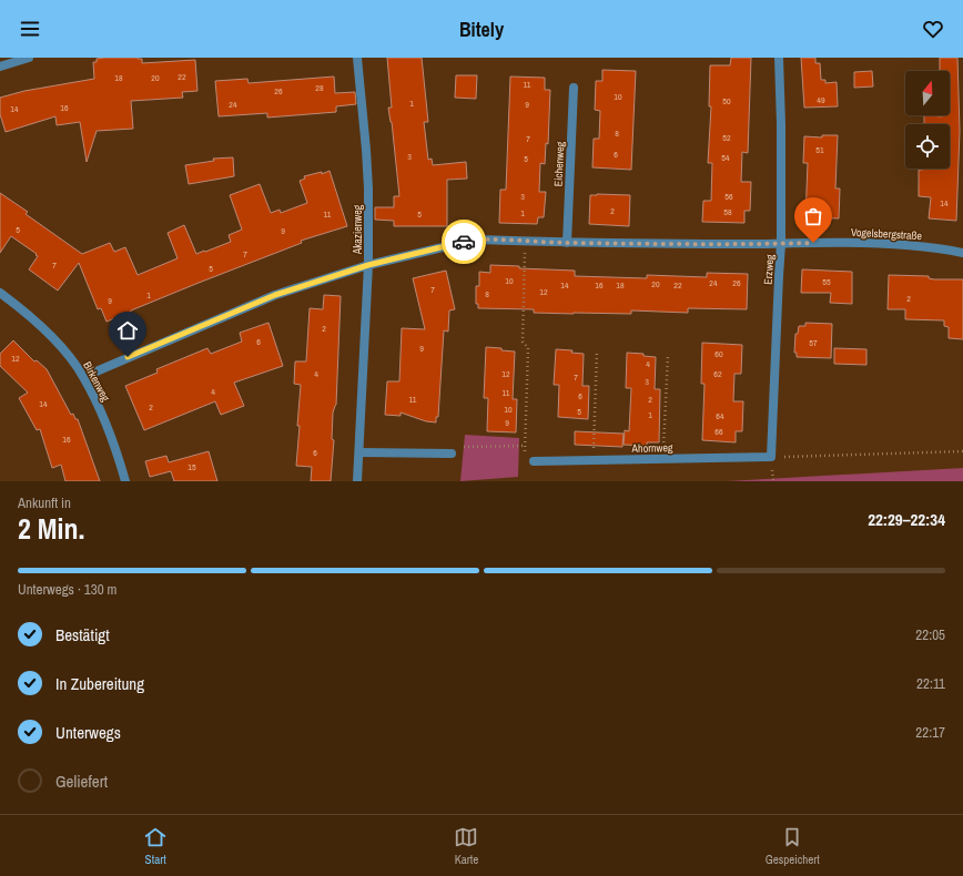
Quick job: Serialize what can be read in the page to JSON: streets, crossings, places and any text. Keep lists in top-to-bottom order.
{
  "streets": {
    "street": [
      "Eichenweg",
      "Akazienweg",
      "Vogelsbergstraße",
      "Erzweg",
      "Birkenweg",
      "Ahornweg"
    ]
  },
  "crossings": [
    ["Eichenweg", "Vogelsbergstraße"],
    ["Akazienweg", "Vogelsbergstraße"],
    ["Vogelsbergstraße", "Erzweg"],
    ["Vogelsbergstraße", "Birkenweg"],
    ["Erzweg", "Ahornweg"]
  ],
  "house_numbers": [
    "22",
    "18",
    "20",
    "11",
    "28",
    "26",
    "10",
    "49",
    "50",
    "1",
    "24",
    "9",
    "16",
    "14",
    "8",
    "52",
    "7",
    "51",
    "6",
    "3",
    "54",
    "5",
    "3",
    "56",
    "14",
    "2",
    "58",
    "1",
    "11",
    "5",
    "5",
    "9",
    "7",
    "7",
    "5",
    "10",
    "55",
    "24",
    "26",
    "20",
    "14",
    "16",
    "18",
    "22",
    "7",
    "12",
    "8",
    "1",
    "2",
    "9",
    "2",
    "6",
    "57",
    "9",
    "60",
    "12",
    "4",
    "4",
    "12",
    "62",
    "7",
    "3",
    "4",
    "11",
    "6",
    "11",
    "2",
    "14",
    "2",
    "10",
    "5",
    "1",
    "64",
    "9",
    "66",
    "16",
    "6",
    "15"
  ],
  "north": "top",
  "page": {
    "header": "Bitely",
    "heading": ["2 Min.", "Ankunft in", "22:29–22:34"],
    "bar": "Unterwegs · 130 m",
    "list": [
      ["Bestätigt", "22:05"],
      ["In Zubereitung", "22:11"],
      ["Unterwegs", "22:17"],
      "Geliefert"
    ],
    "tabs": ["Start", "Karte", "Gespeichert"]
  }
}
